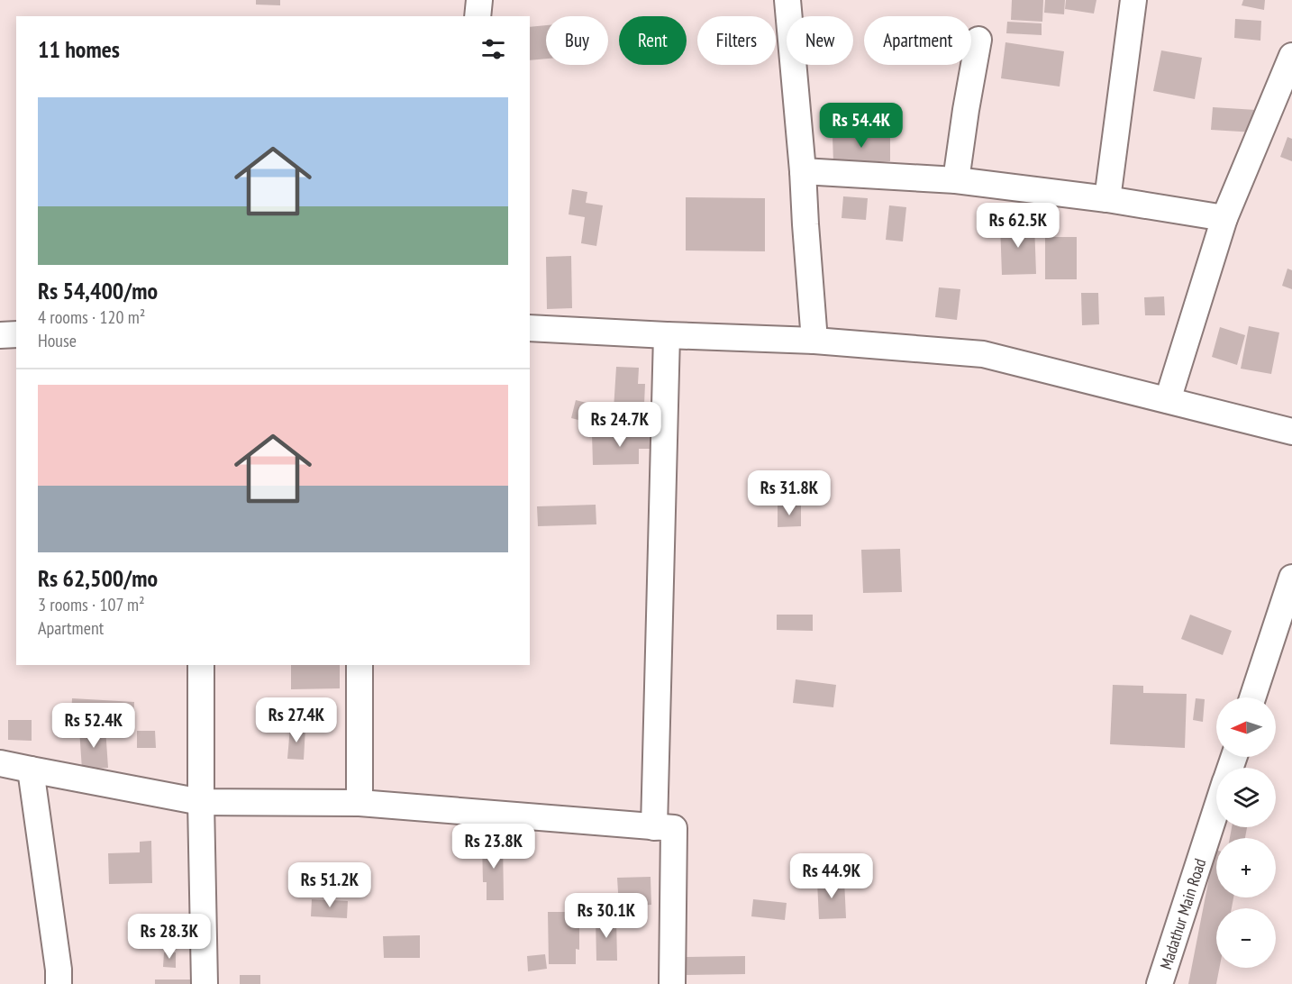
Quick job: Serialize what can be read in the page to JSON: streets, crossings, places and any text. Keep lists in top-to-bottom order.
{
  "streets": {
    "street": ["Madathur Main Road"]
  },
  "north": "left",
  "page": {
    "chip": [
      "Buy",
      "Rent",
      "Filters",
      "New",
      "Apartment"
    ],
    "heading": "11 homes",
    "list": [
      {
        "name": "Rs 54,400/mo",
        "note": "4 rooms · 120 m² · House"
      },
      {
        "name": "Rs 62,500/mo",
        "note": "3 rooms · 107 m² · Apartment"
      }
    ],
    "price": [
      "Rs 54.4K",
      "Rs 62.5K",
      "Rs 24.7K",
      "Rs 31.8K",
      "Rs 27.4K",
      "Rs 52.4K",
      "Rs 23.8K",
      "Rs 44.9K",
      "Rs 51.2K",
      "Rs 30.1K",
      "Rs 28.3K"
    ],
    "map_buttons": ["+", "−"]
  }
}
